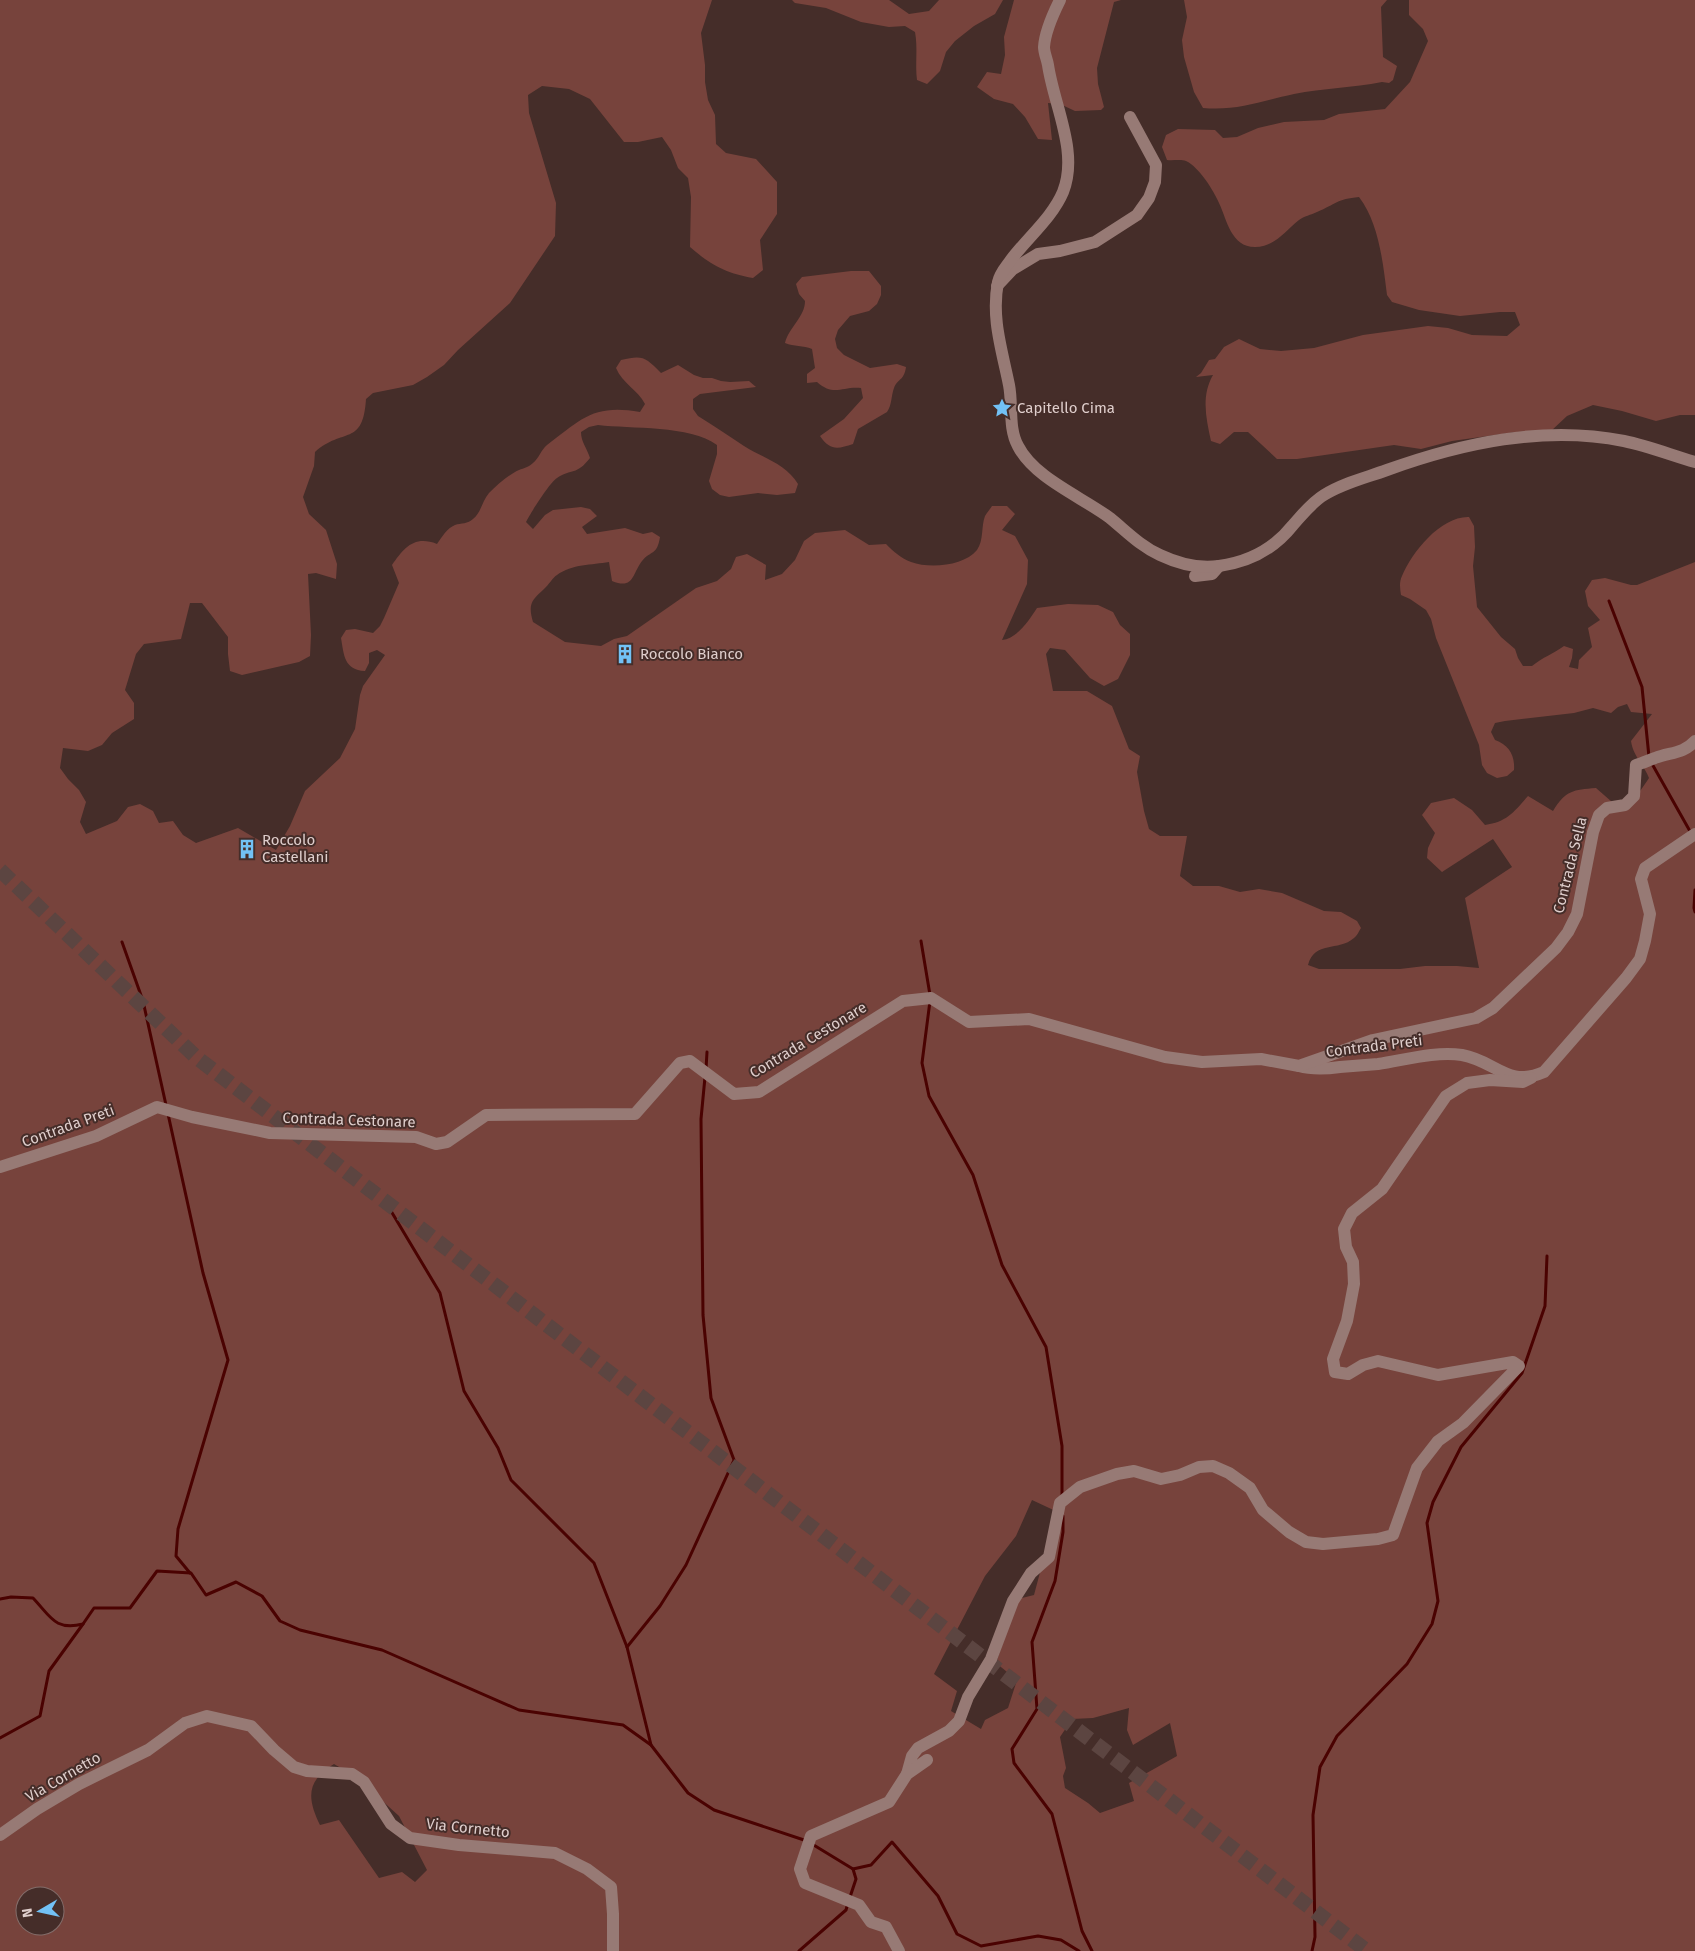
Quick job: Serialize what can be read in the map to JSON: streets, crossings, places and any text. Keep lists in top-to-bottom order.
{
  "streets": {
    "street": [
      "Contrada Sella",
      "Contrada Cestonare",
      "Contrada Preti",
      "Via Cornetto"
    ]
  },
  "crossings": [
    ["Contrada Sella", "Contrada Preti"],
    ["Contrada Cestonare", "Contrada Preti"]
  ],
  "places": {
    "place": ["Capitello Cima"],
    "building": ["Roccolo Bianco", "Roccolo Castellani"]
  },
  "north": "left"
}
